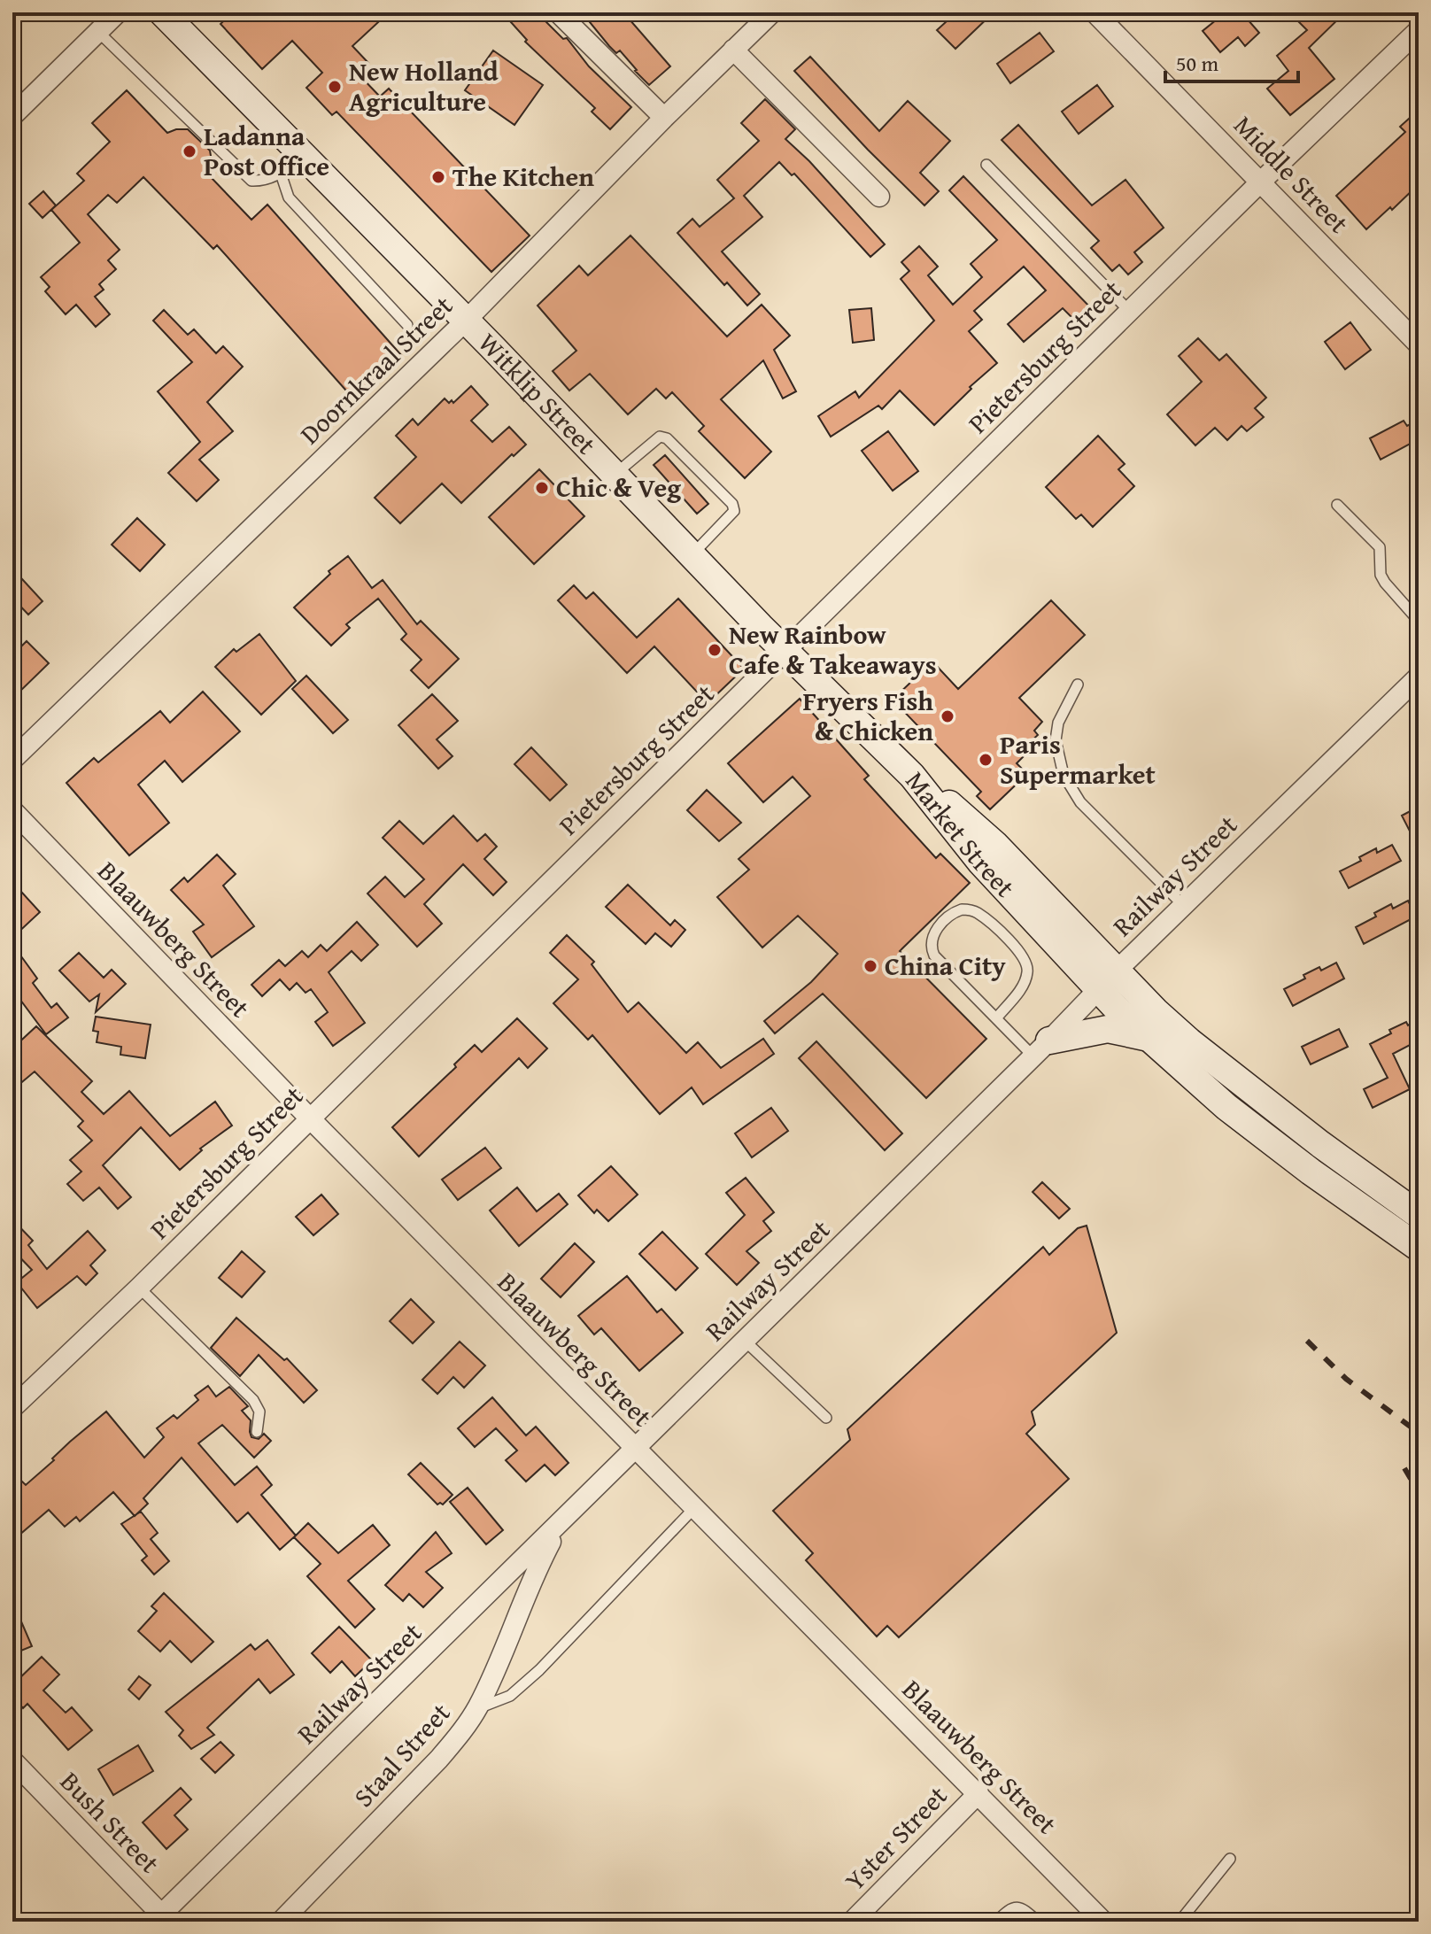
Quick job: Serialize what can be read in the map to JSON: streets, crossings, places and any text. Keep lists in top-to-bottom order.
{
  "streets": {
    "main road": ["Witklip Street", "Market Street"],
    "street": [
      "Middle Street",
      "Pietersburg Street",
      "Doornkraal Street",
      "Railway Street",
      "Blaauwberg Street",
      "Staal Street",
      "Bush Street",
      "Yster Street"
    ]
  },
  "crossings": [
    ["Middle Street", "Pietersburg Street"],
    ["Pietersburg Street", "Witklip Street"],
    ["Pietersburg Street", "Blaauwberg Street"],
    ["Doornkraal Street", "Witklip Street"],
    ["Witklip Street", "Market Street"],
    ["Market Street", "Railway Street"],
    ["Railway Street", "Blaauwberg Street"],
    ["Railway Street", "Staal Street"],
    ["Railway Street", "Bush Street"],
    ["Blaauwberg Street", "Yster Street"]
  ],
  "places": [
    "New Holland Agriculture",
    "Ladanna Post Office",
    "The Kitchen",
    "Chic & Veg",
    "New Rainbow Cafe & Takeaways",
    "Fryers Fish & Chicken",
    "Paris Supermarket",
    "China City"
  ],
  "scale_bar": "50 m"
}
